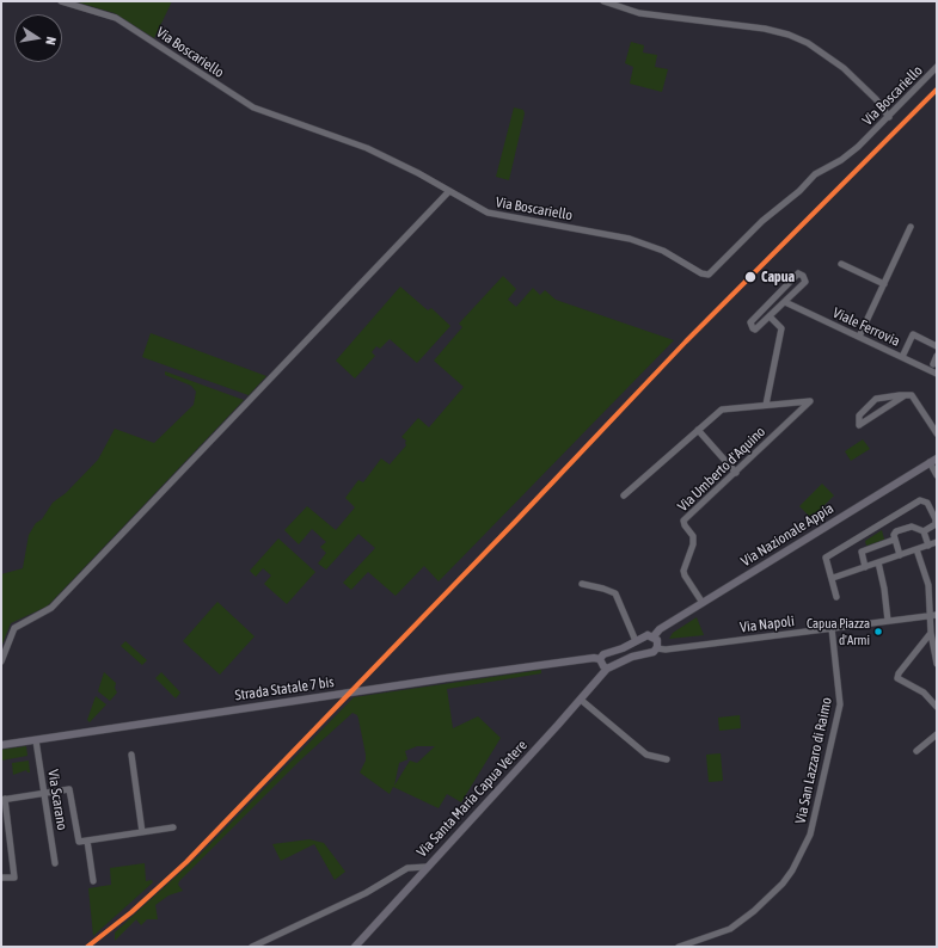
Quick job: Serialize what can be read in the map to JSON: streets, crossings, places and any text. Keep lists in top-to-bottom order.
{
  "streets": {
    "main road": ["Via Nazionale Appia", "Strada Statale 7 bis", "Via Santa Maria Capua Vetere"],
    "street": [
      "Via Boscariello",
      "Viale Ferrovia",
      "Via Umberto d'Aquino",
      "Via Napoli",
      "Via San Lazzaro di Raimo",
      "Via Scarano"
    ]
  },
  "crossings": [
    ["Via Umberto d'Aquino", "Via Nazionale Appia"],
    ["Via Nazionale Appia", "Strada Statale 7 bis"],
    ["Via Napoli", "Via San Lazzaro di Raimo"],
    ["Strada Statale 7 bis", "Via Scarano"]
  ],
  "places": ["Capua", "Capua Piazza d'Armi"],
  "north": "right"
}
